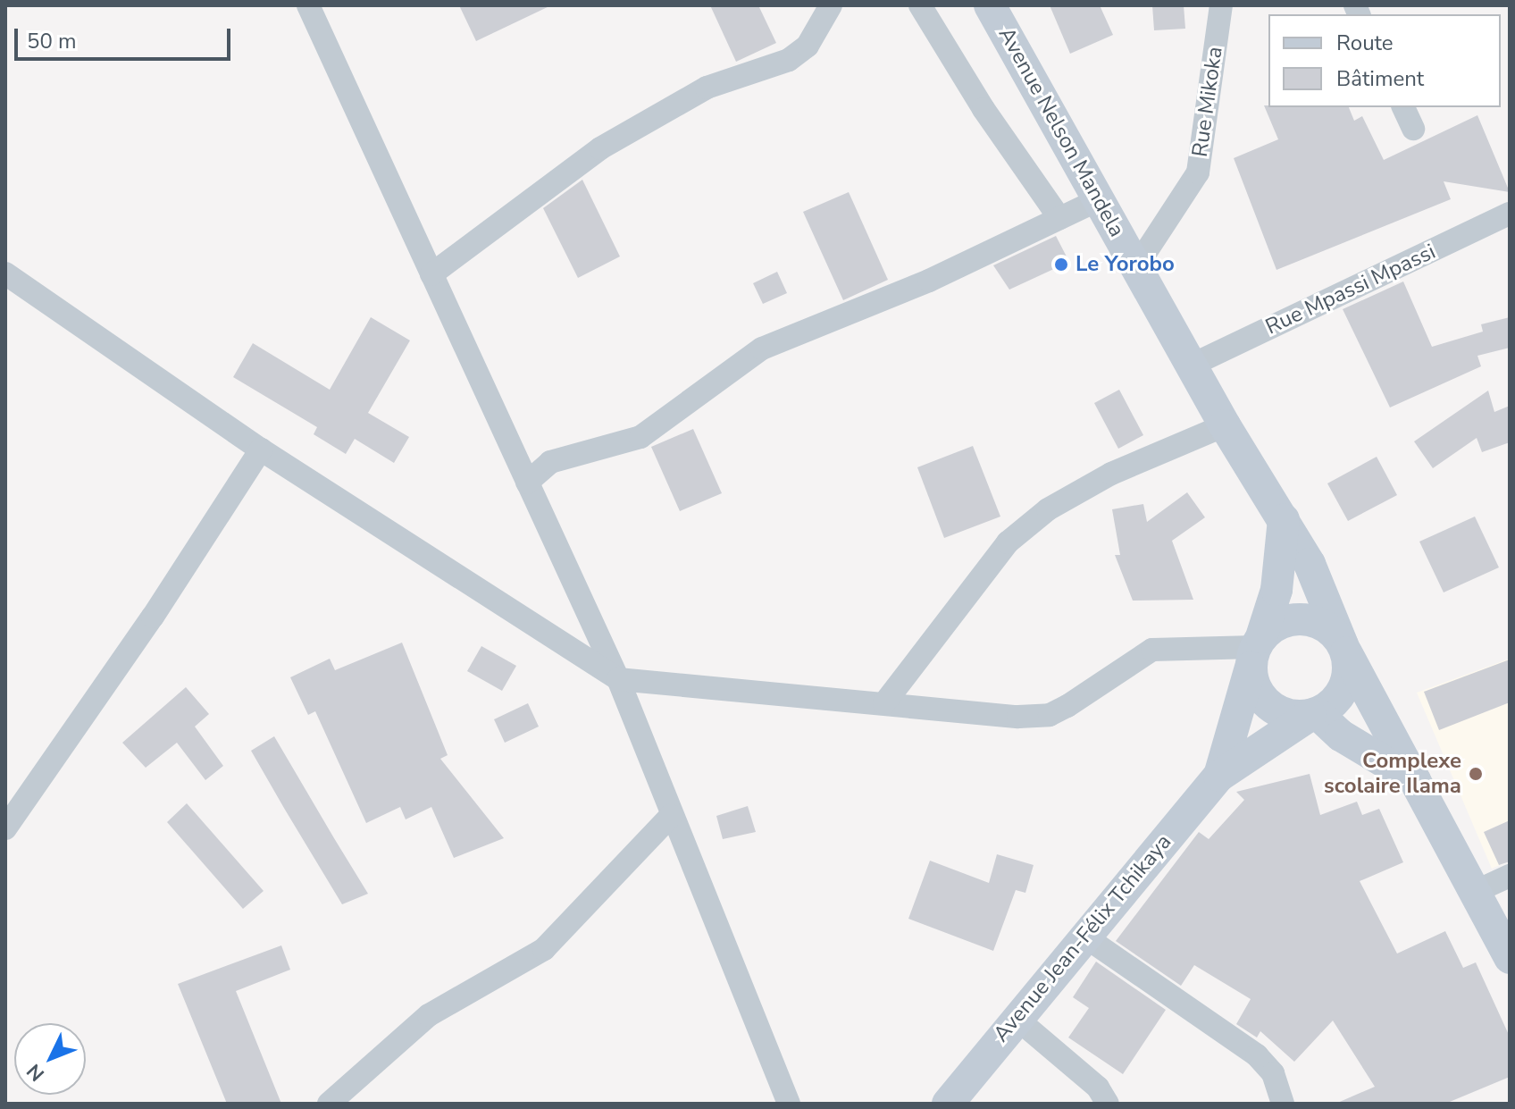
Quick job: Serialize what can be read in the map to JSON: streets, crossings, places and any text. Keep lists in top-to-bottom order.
{
  "streets": {
    "street": [
      "Rue Mikoka",
      "Avenue Nelson Mandela",
      "Rue Mpassi Mpassi",
      "Avenue Jean-Félix Tchikaya"
    ]
  },
  "crossings": [
    ["Rue Mikoka", "Avenue Nelson Mandela"],
    ["Avenue Nelson Mandela", "Rue Mpassi Mpassi"],
    ["Avenue Nelson Mandela", "Avenue Jean-Félix Tchikaya"]
  ],
  "places": ["Le Yorobo", "Complexe scolaire Ilama"],
  "legend": ["Route", "Bâtiment"],
  "scale_bar": "50 m",
  "north": "bottom left"
}
